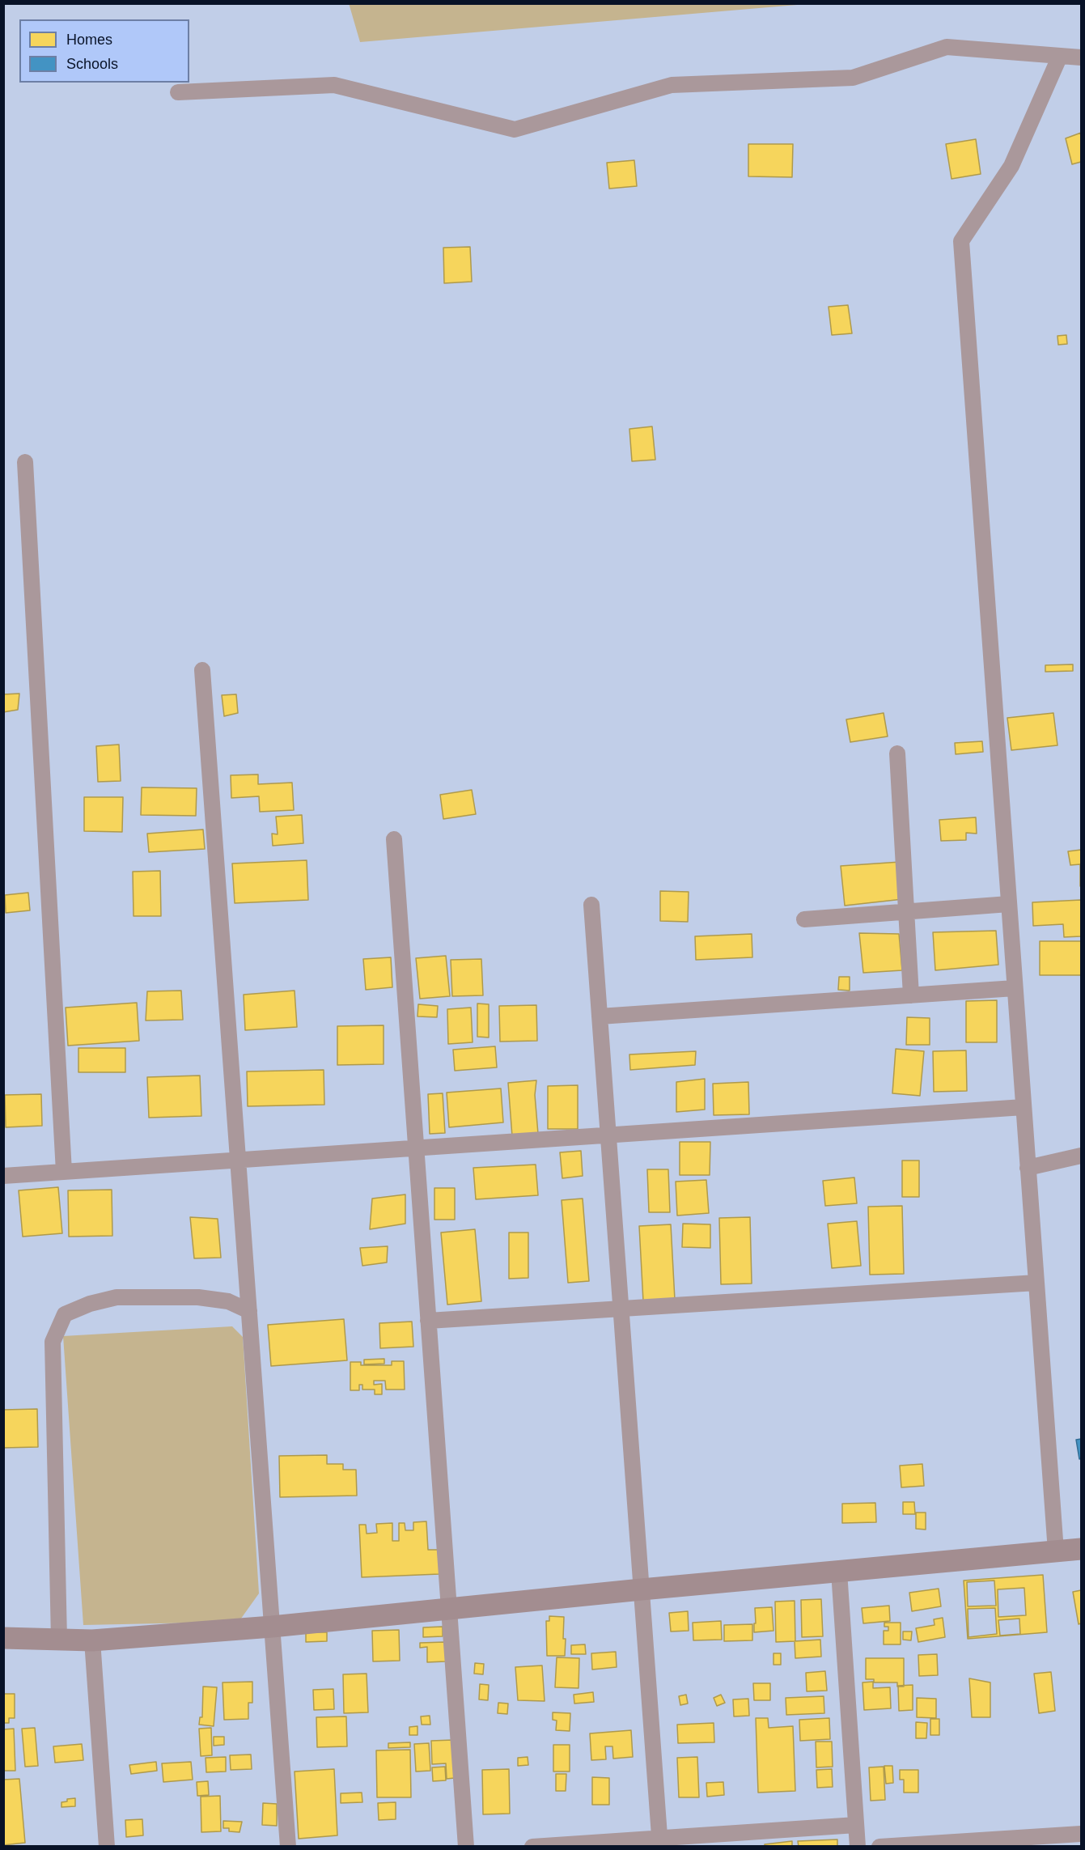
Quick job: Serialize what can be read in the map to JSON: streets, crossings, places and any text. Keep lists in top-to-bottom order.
{
  "legend": ["Homes", "Schools"]
}
